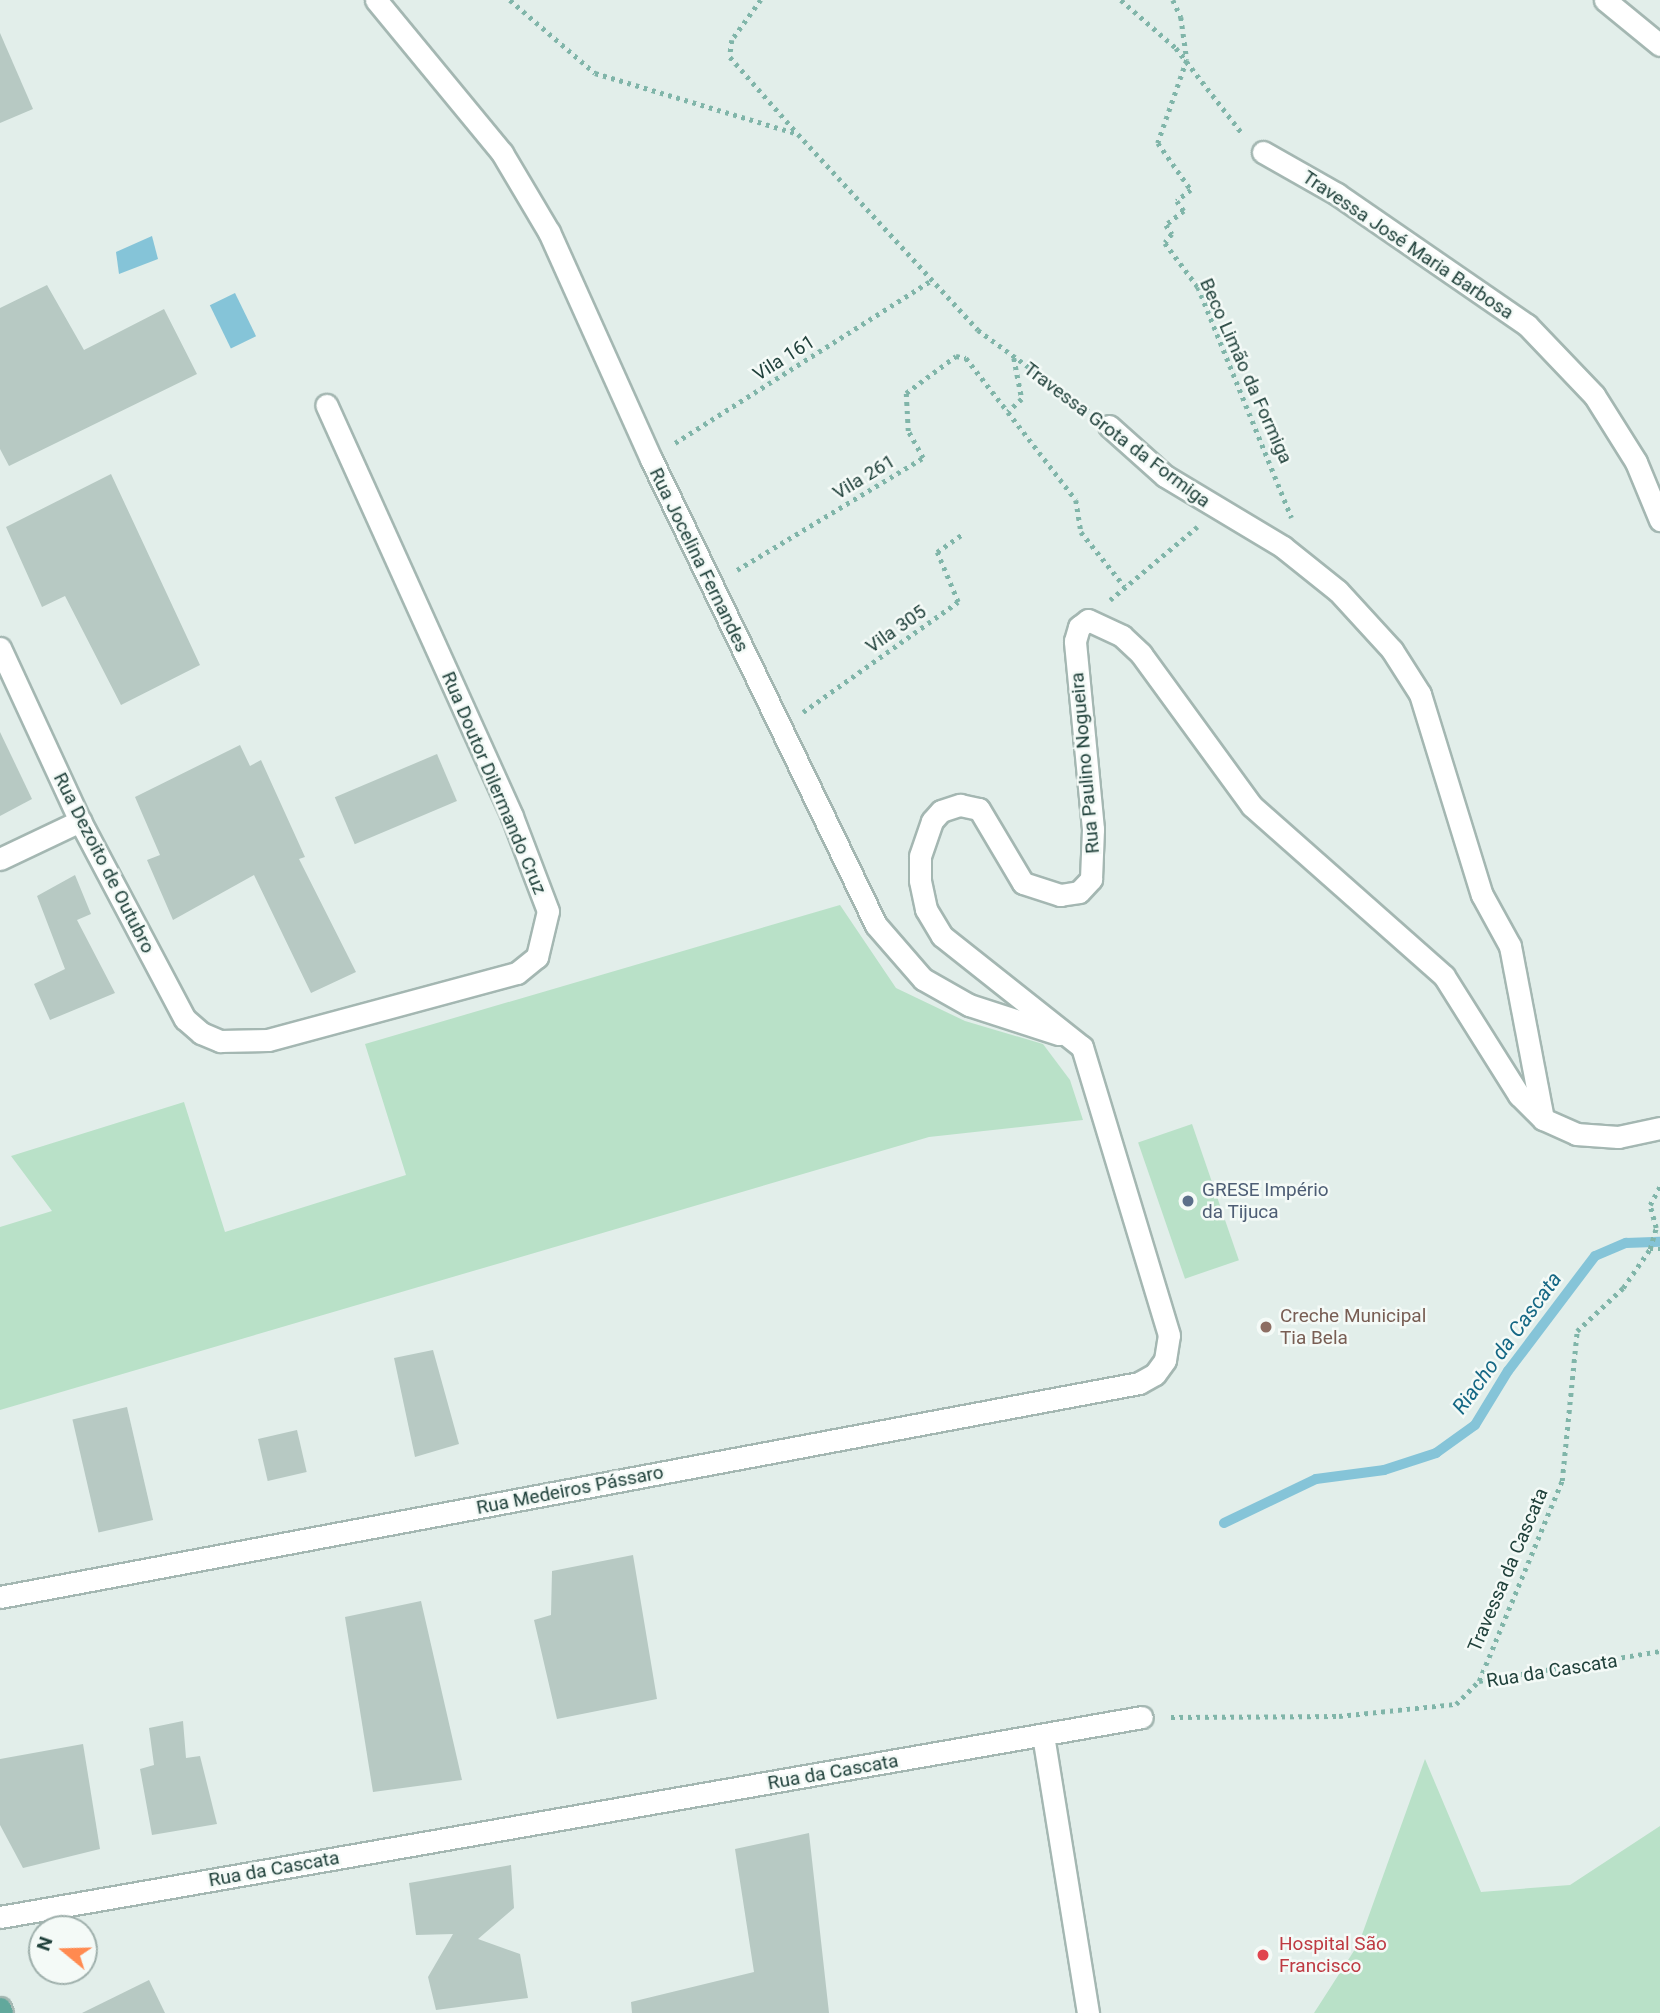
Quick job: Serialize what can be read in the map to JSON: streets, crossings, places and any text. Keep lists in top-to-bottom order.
{
  "streets": {
    "street": [
      "Travessa José Maria Barbosa",
      "Travessa Grota da Formiga",
      "Rua Jocelina Fernandes",
      "Rua Paulino Nogueira",
      "Rua Doutor Dilermando Cruz",
      "Rua Dezoito de Outubro",
      "Rua Medeiros Pássaro",
      "Rua da Cascata"
    ],
    "path": [
      "Vila 161",
      "Beco Limão da Formiga",
      "Vila 261",
      "Vila 305",
      "Travessa da Cascata"
    ]
  },
  "crossings": [
    ["Vila 161", "Travessa Grota da Formiga"],
    ["Vila 161", "Rua Jocelina Fernandes"],
    ["Beco Limão da Formiga", "Travessa Grota da Formiga"],
    ["Vila 261", "Rua Jocelina Fernandes"],
    ["Rua Jocelina Fernandes", "Vila 305"],
    ["Rua Jocelina Fernandes", "Rua Paulino Nogueira"],
    ["Rua Jocelina Fernandes", "Rua Medeiros Pássaro"],
    ["Rua Paulino Nogueira", "Rua Medeiros Pássaro"],
    ["Rua Doutor Dilermando Cruz", "Rua Dezoito de Outubro"],
    ["Travessa da Cascata", "Rua da Cascata"]
  ],
  "water": ["Riacho da Cascata"],
  "places": ["GRESE Império da Tijuca", "Creche Municipal Tia Bela", "Hospital São Francisco"],
  "north": "left"
}
